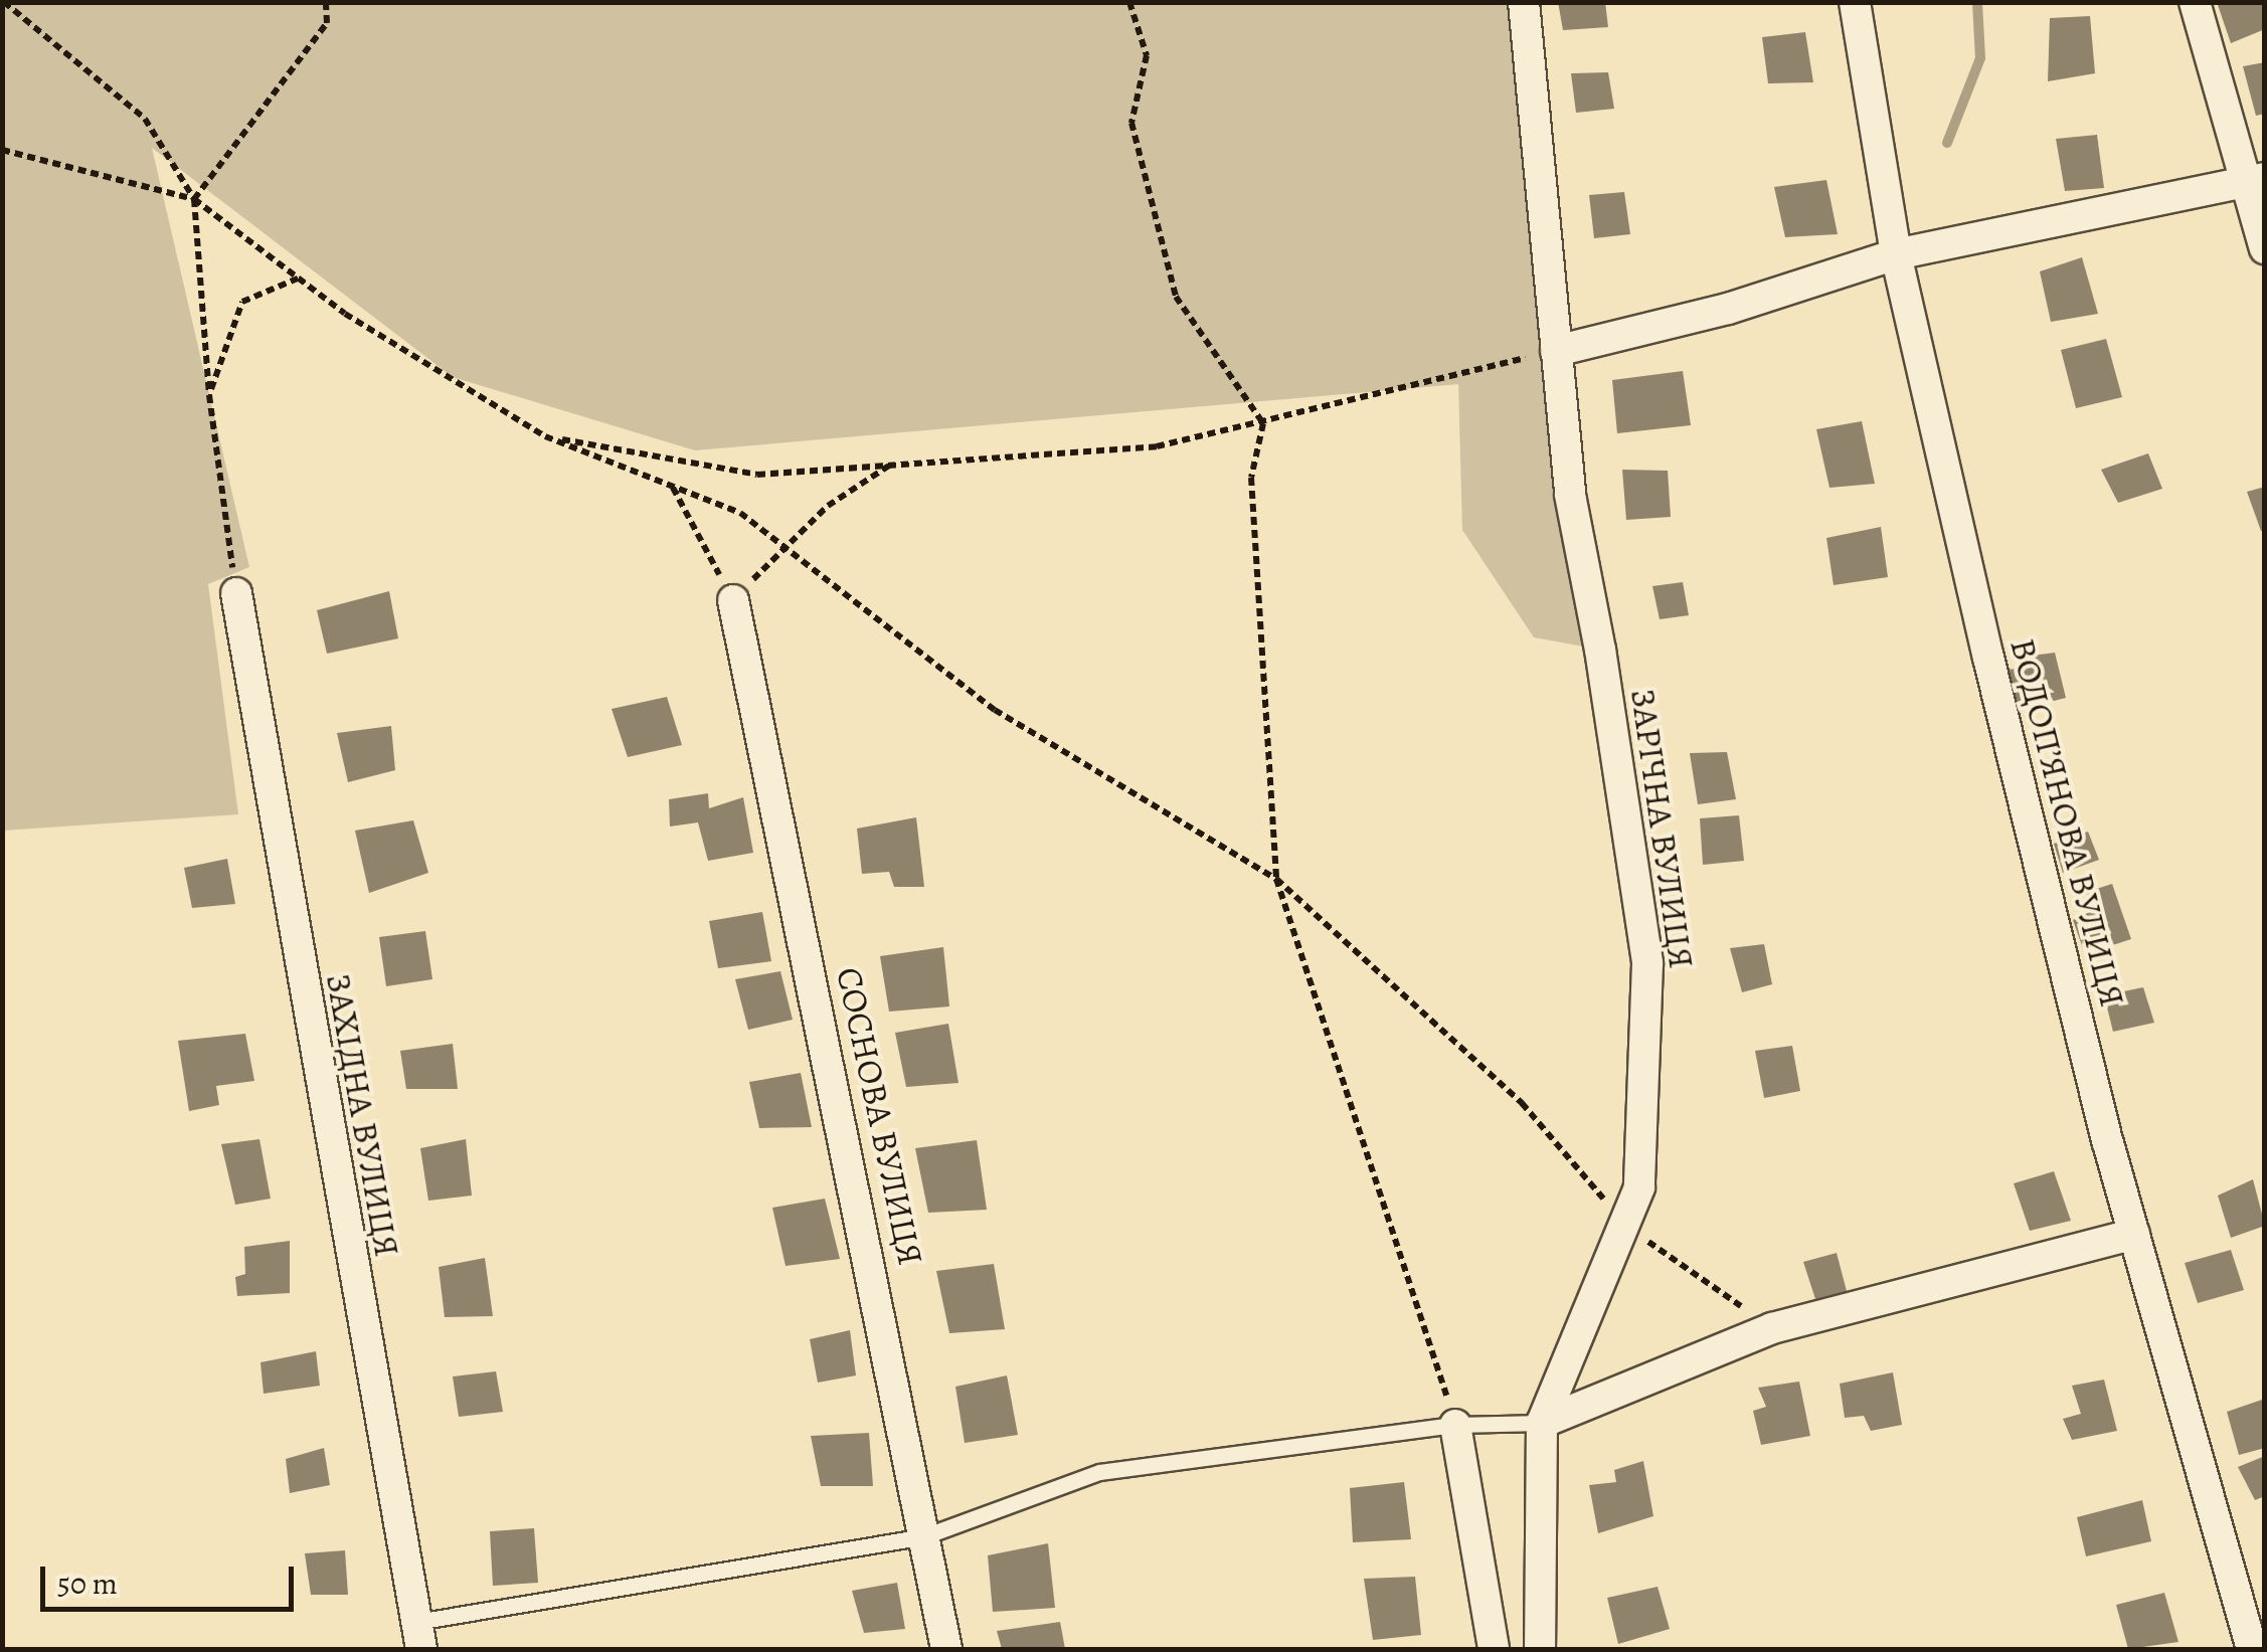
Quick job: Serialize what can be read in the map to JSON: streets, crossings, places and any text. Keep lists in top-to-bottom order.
{
  "streets": {
    "street": [
      "ВОДОП’ЯНОВА ВУЛИЦЯ",
      "ЗАРІЧНА ВУЛИЦЯ",
      "ЗАХІДНА ВУЛИЦЯ",
      "СОСНОВА ВУЛИЦЯ"
    ]
  },
  "scale_bar": "50 m"
}
